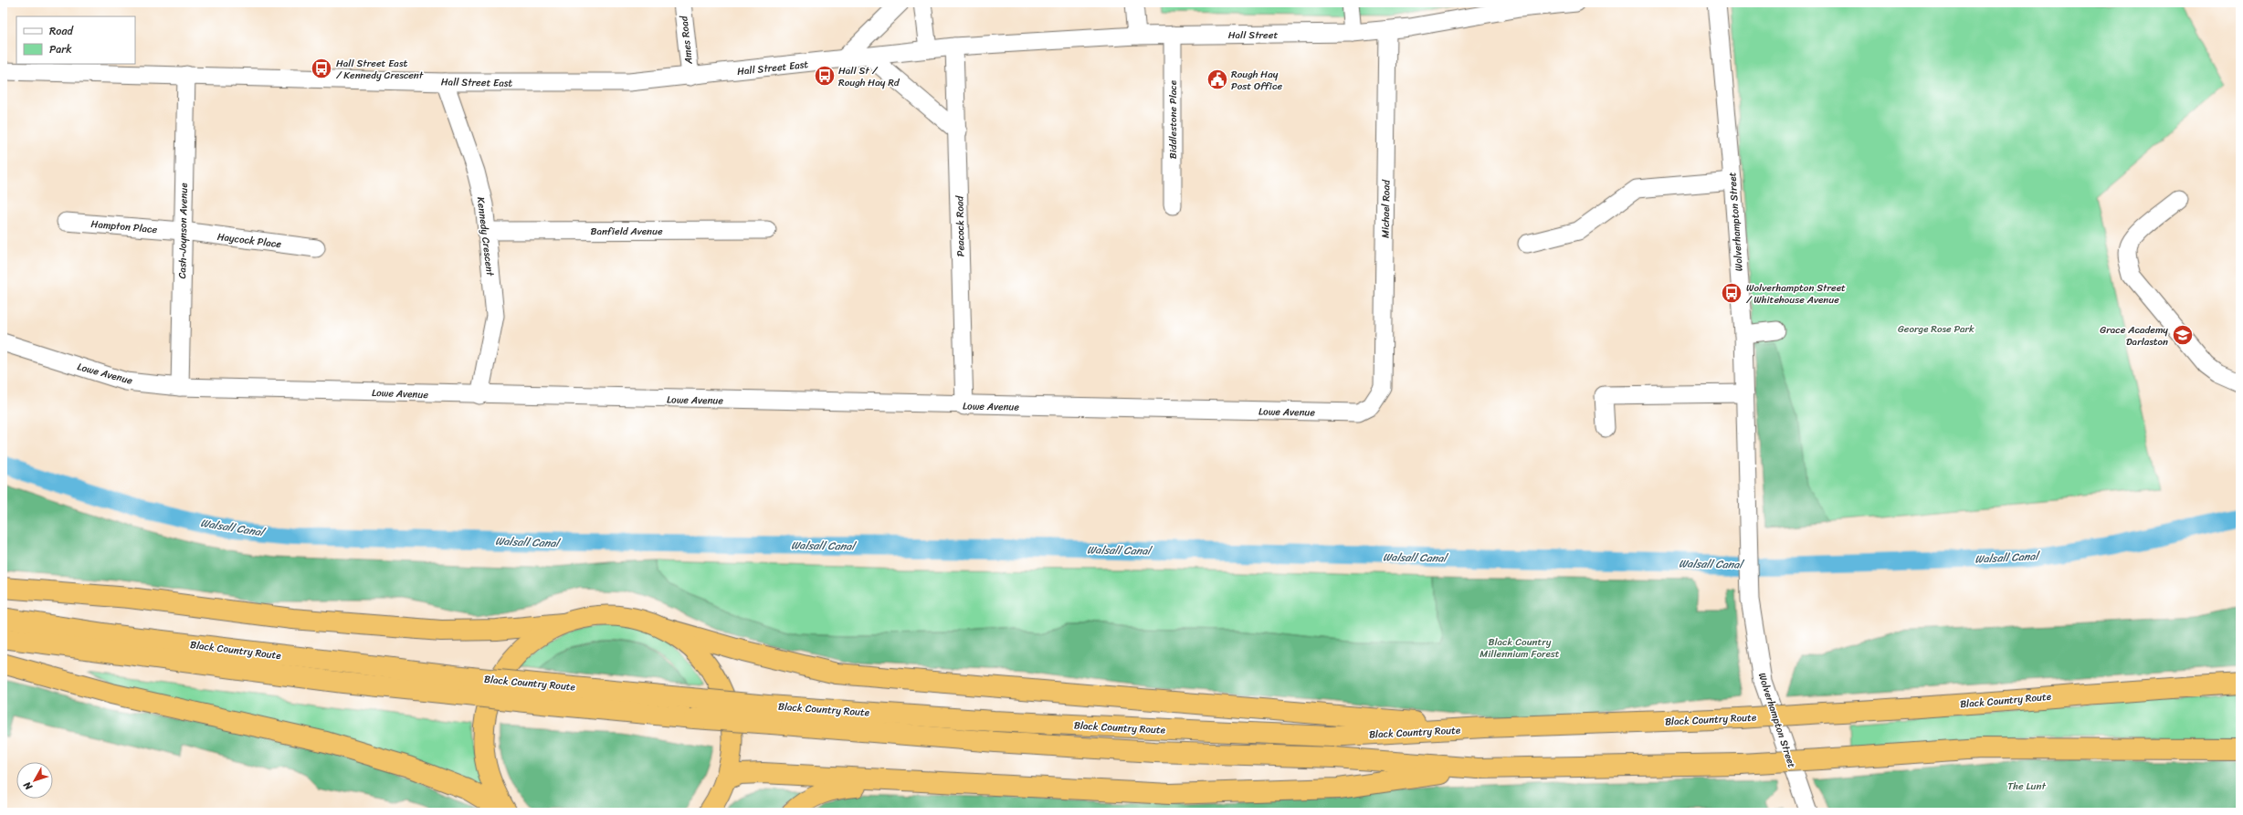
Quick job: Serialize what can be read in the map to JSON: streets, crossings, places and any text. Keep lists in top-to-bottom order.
{
  "streets": {
    "highway": ["Black Country Route"],
    "street": [
      "Hall Street",
      "Ames Road",
      "Hall Street East",
      "Biddlestone Place",
      "Michael Road",
      "Wolverhampton Street",
      "Hampton Place",
      "Peacock Road",
      "Cash-Joynson Avenue",
      "Banfield Avenue",
      "Kennedy Crescent",
      "Haycock Place",
      "Lowe Avenue"
    ]
  },
  "crossings": [
    ["Hall Street", "Hall Street East"],
    ["Hall Street", "Biddlestone Place"],
    ["Hall Street", "Michael Road"],
    ["Hall Street", "Peacock Road"],
    ["Ames Road", "Hall Street East"],
    ["Hall Street East", "Cash-Joynson Avenue"],
    ["Hall Street East", "Kennedy Crescent"],
    ["Michael Road", "Lowe Avenue"],
    ["Hampton Place", "Cash-Joynson Avenue"],
    ["Hampton Place", "Haycock Place"],
    ["Peacock Road", "Lowe Avenue"],
    ["Cash-Joynson Avenue", "Haycock Place"],
    ["Cash-Joynson Avenue", "Lowe Avenue"],
    ["Banfield Avenue", "Kennedy Crescent"],
    ["Kennedy Crescent", "Lowe Avenue"]
  ],
  "water": ["Walsall Canal"],
  "parks": ["George Rose Park", "Black Country Millennium Forest", "The Lunt"],
  "places": {
    "bus stop": ["Hall Street East / Kennedy Crescent", "Hall St / Rough Hay Rd", "Wolverhampton Street / Whitehouse Avenue"],
    "public building": ["Rough Hay Post Office"],
    "school or university": ["Grace Academy Darlaston"]
  },
  "legend": ["Road", "Park"],
  "north": "bottom left"
}
